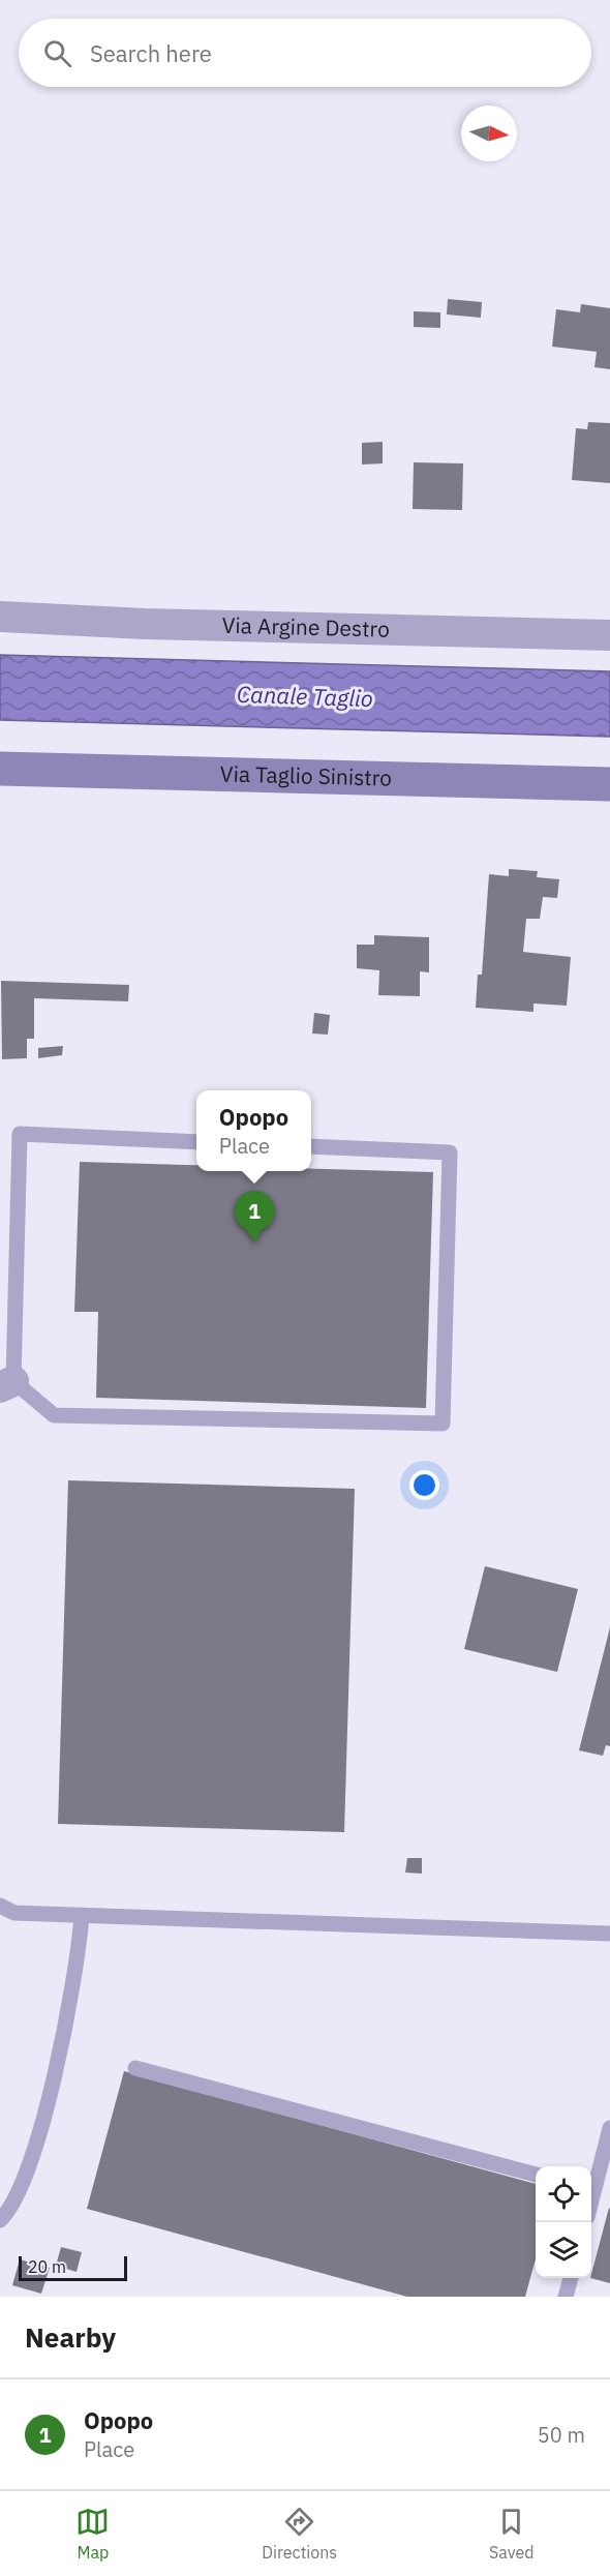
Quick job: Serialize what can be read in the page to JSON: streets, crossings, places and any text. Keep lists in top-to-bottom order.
{
  "streets": {
    "main road": ["Via Taglio Sinistro"],
    "street": ["Via Argine Destro"]
  },
  "water": ["Canale Taglio"],
  "scale_bar": "20 m",
  "north": "right",
  "page": {
    "search": "Search here",
    "popup": ["Opopo", "Place"],
    "pins": "1",
    "scale": "20 m",
    "heading": "Nearby",
    "list": [
      {
        "mark": "1",
        "name": "Opopo",
        "note": "Place",
        "value": "50 m"
      }
    ],
    "nav": ["Map", "Directions", "Saved"]
  }
}
